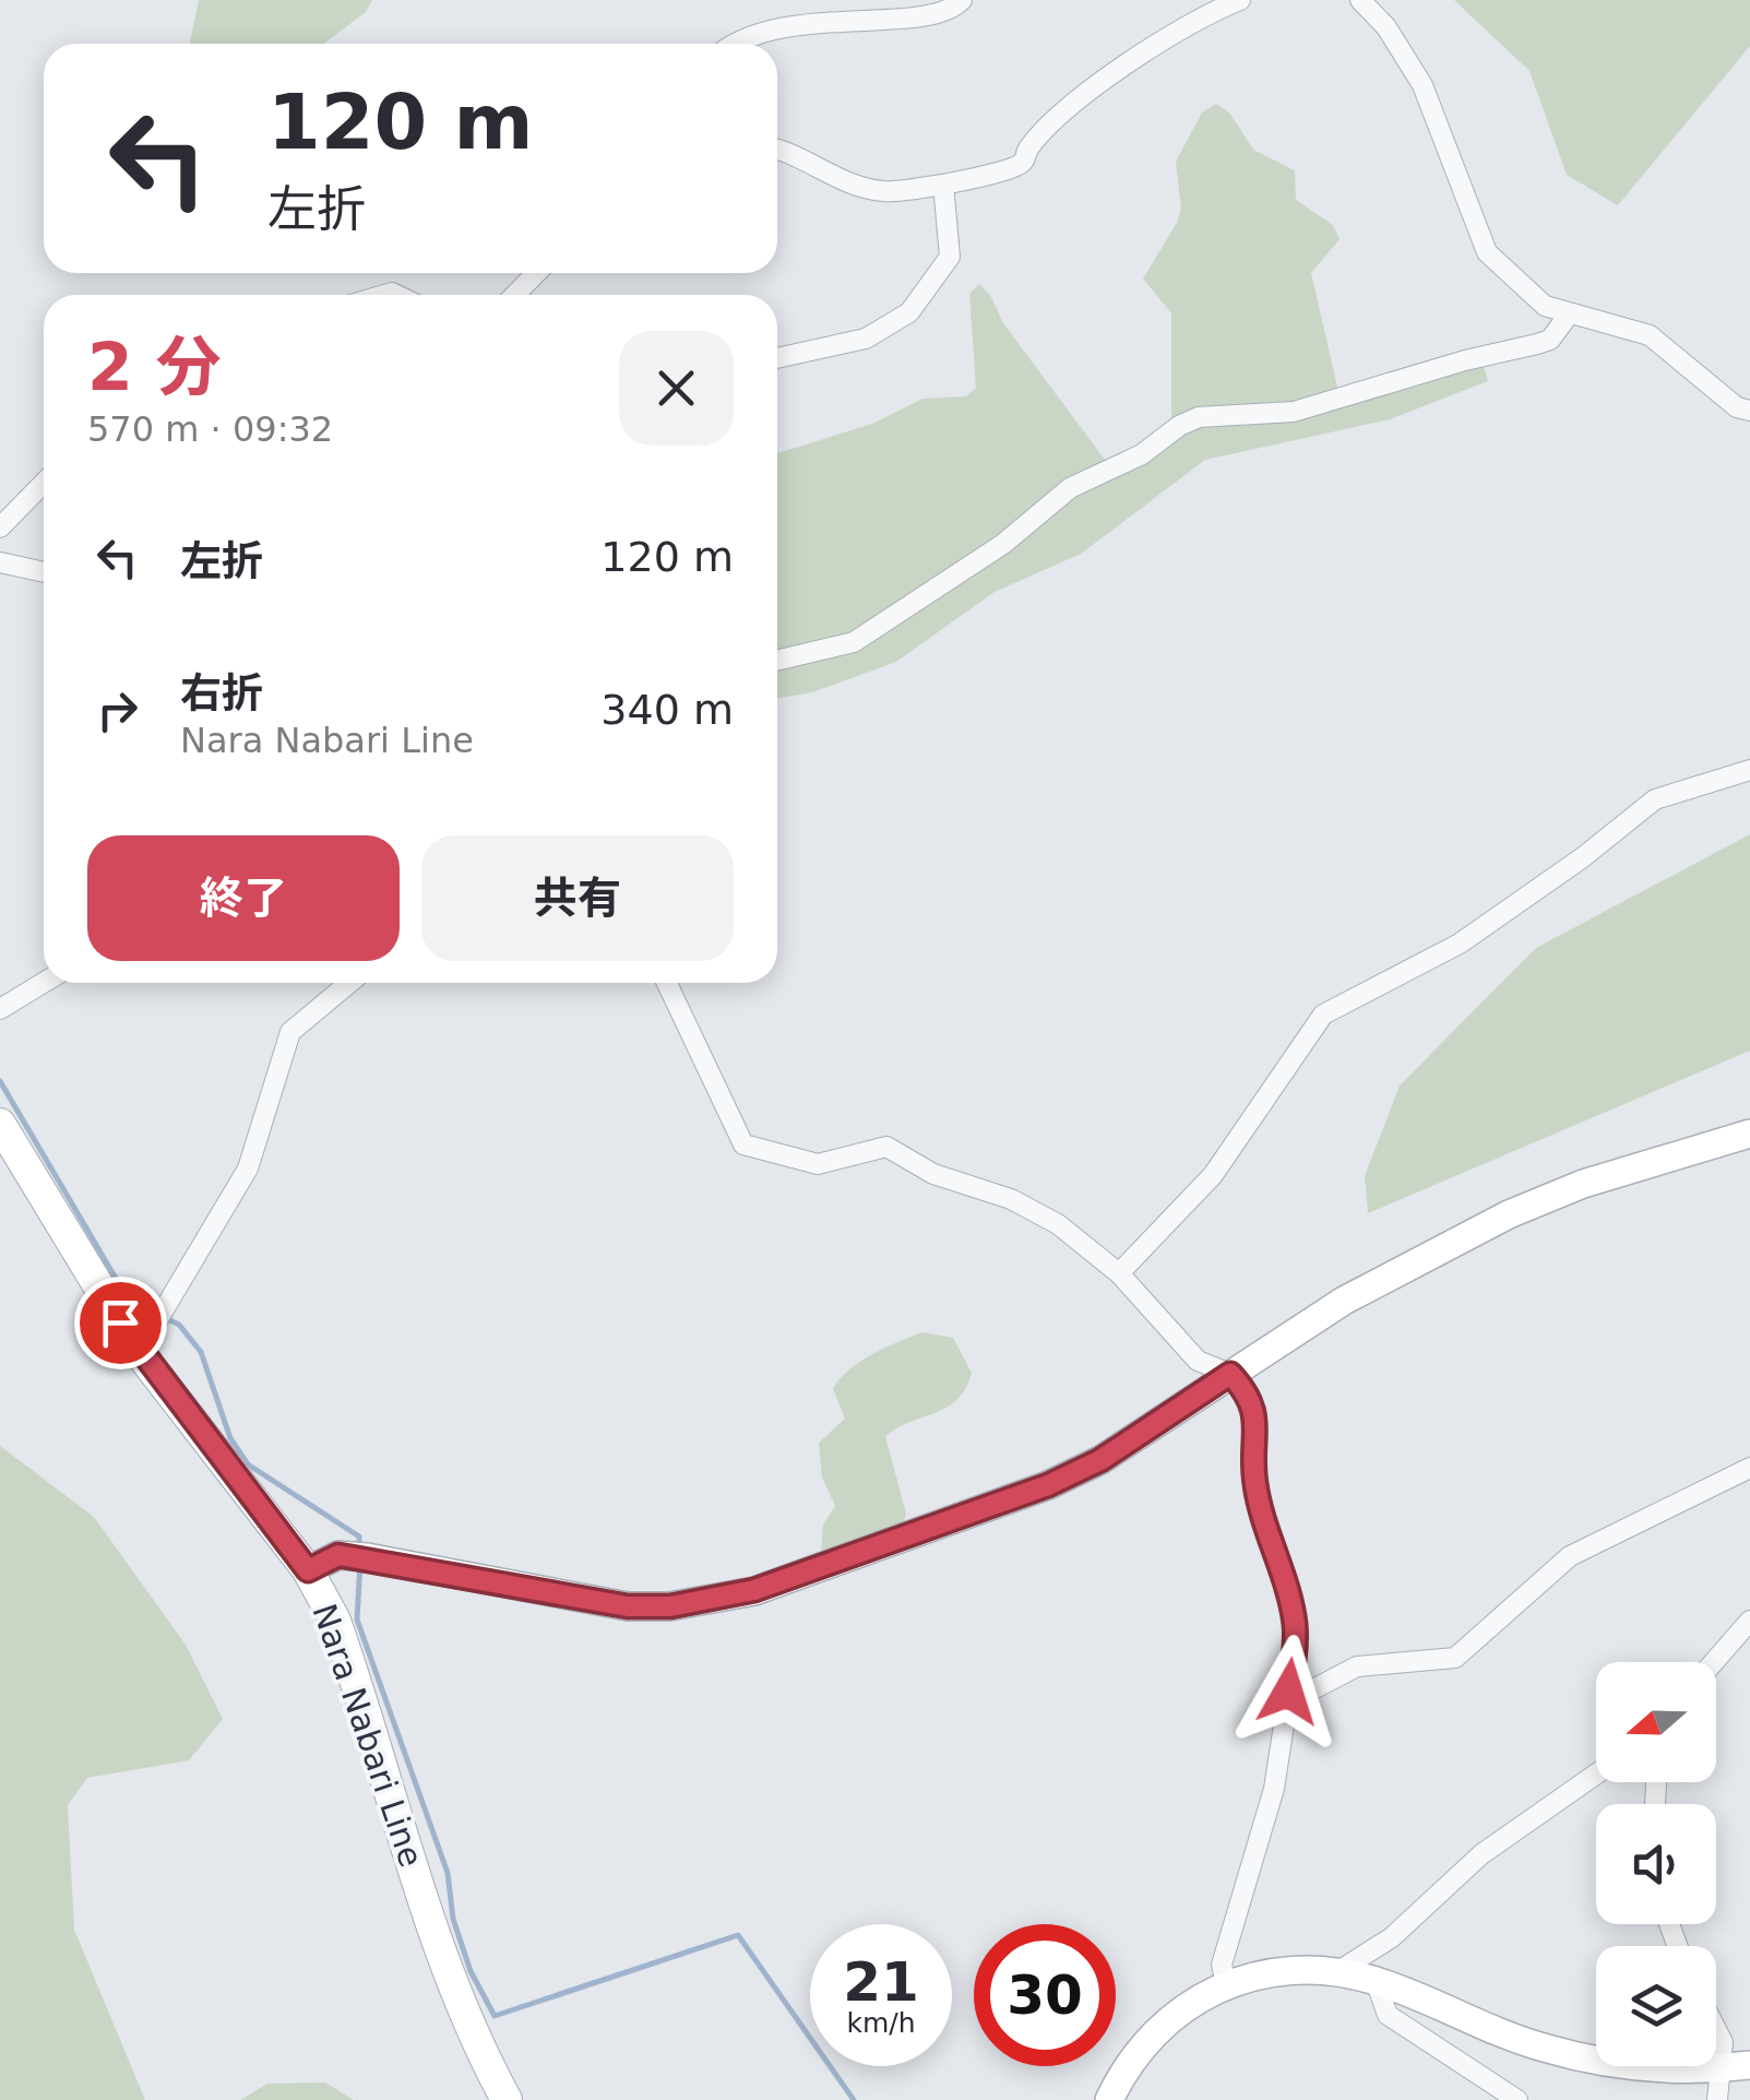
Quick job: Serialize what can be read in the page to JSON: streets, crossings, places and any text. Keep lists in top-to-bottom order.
{
  "streets": {
    "main road": ["Nara Nabari Line"]
  },
  "north": "left",
  "page": {
    "turn": ["120 m", "左折"],
    "heading": ["2 分", "570 m · 09:32"],
    "list": [
      {
        "name": "左折",
        "value": "120 m"
      },
      {
        "name": "右折",
        "note": "Nara Nabari Line",
        "value": "340 m"
      }
    ],
    "buttons": ["終了", "共有"],
    "speed": "21 km/h",
    "limit": "30"
  }
}
